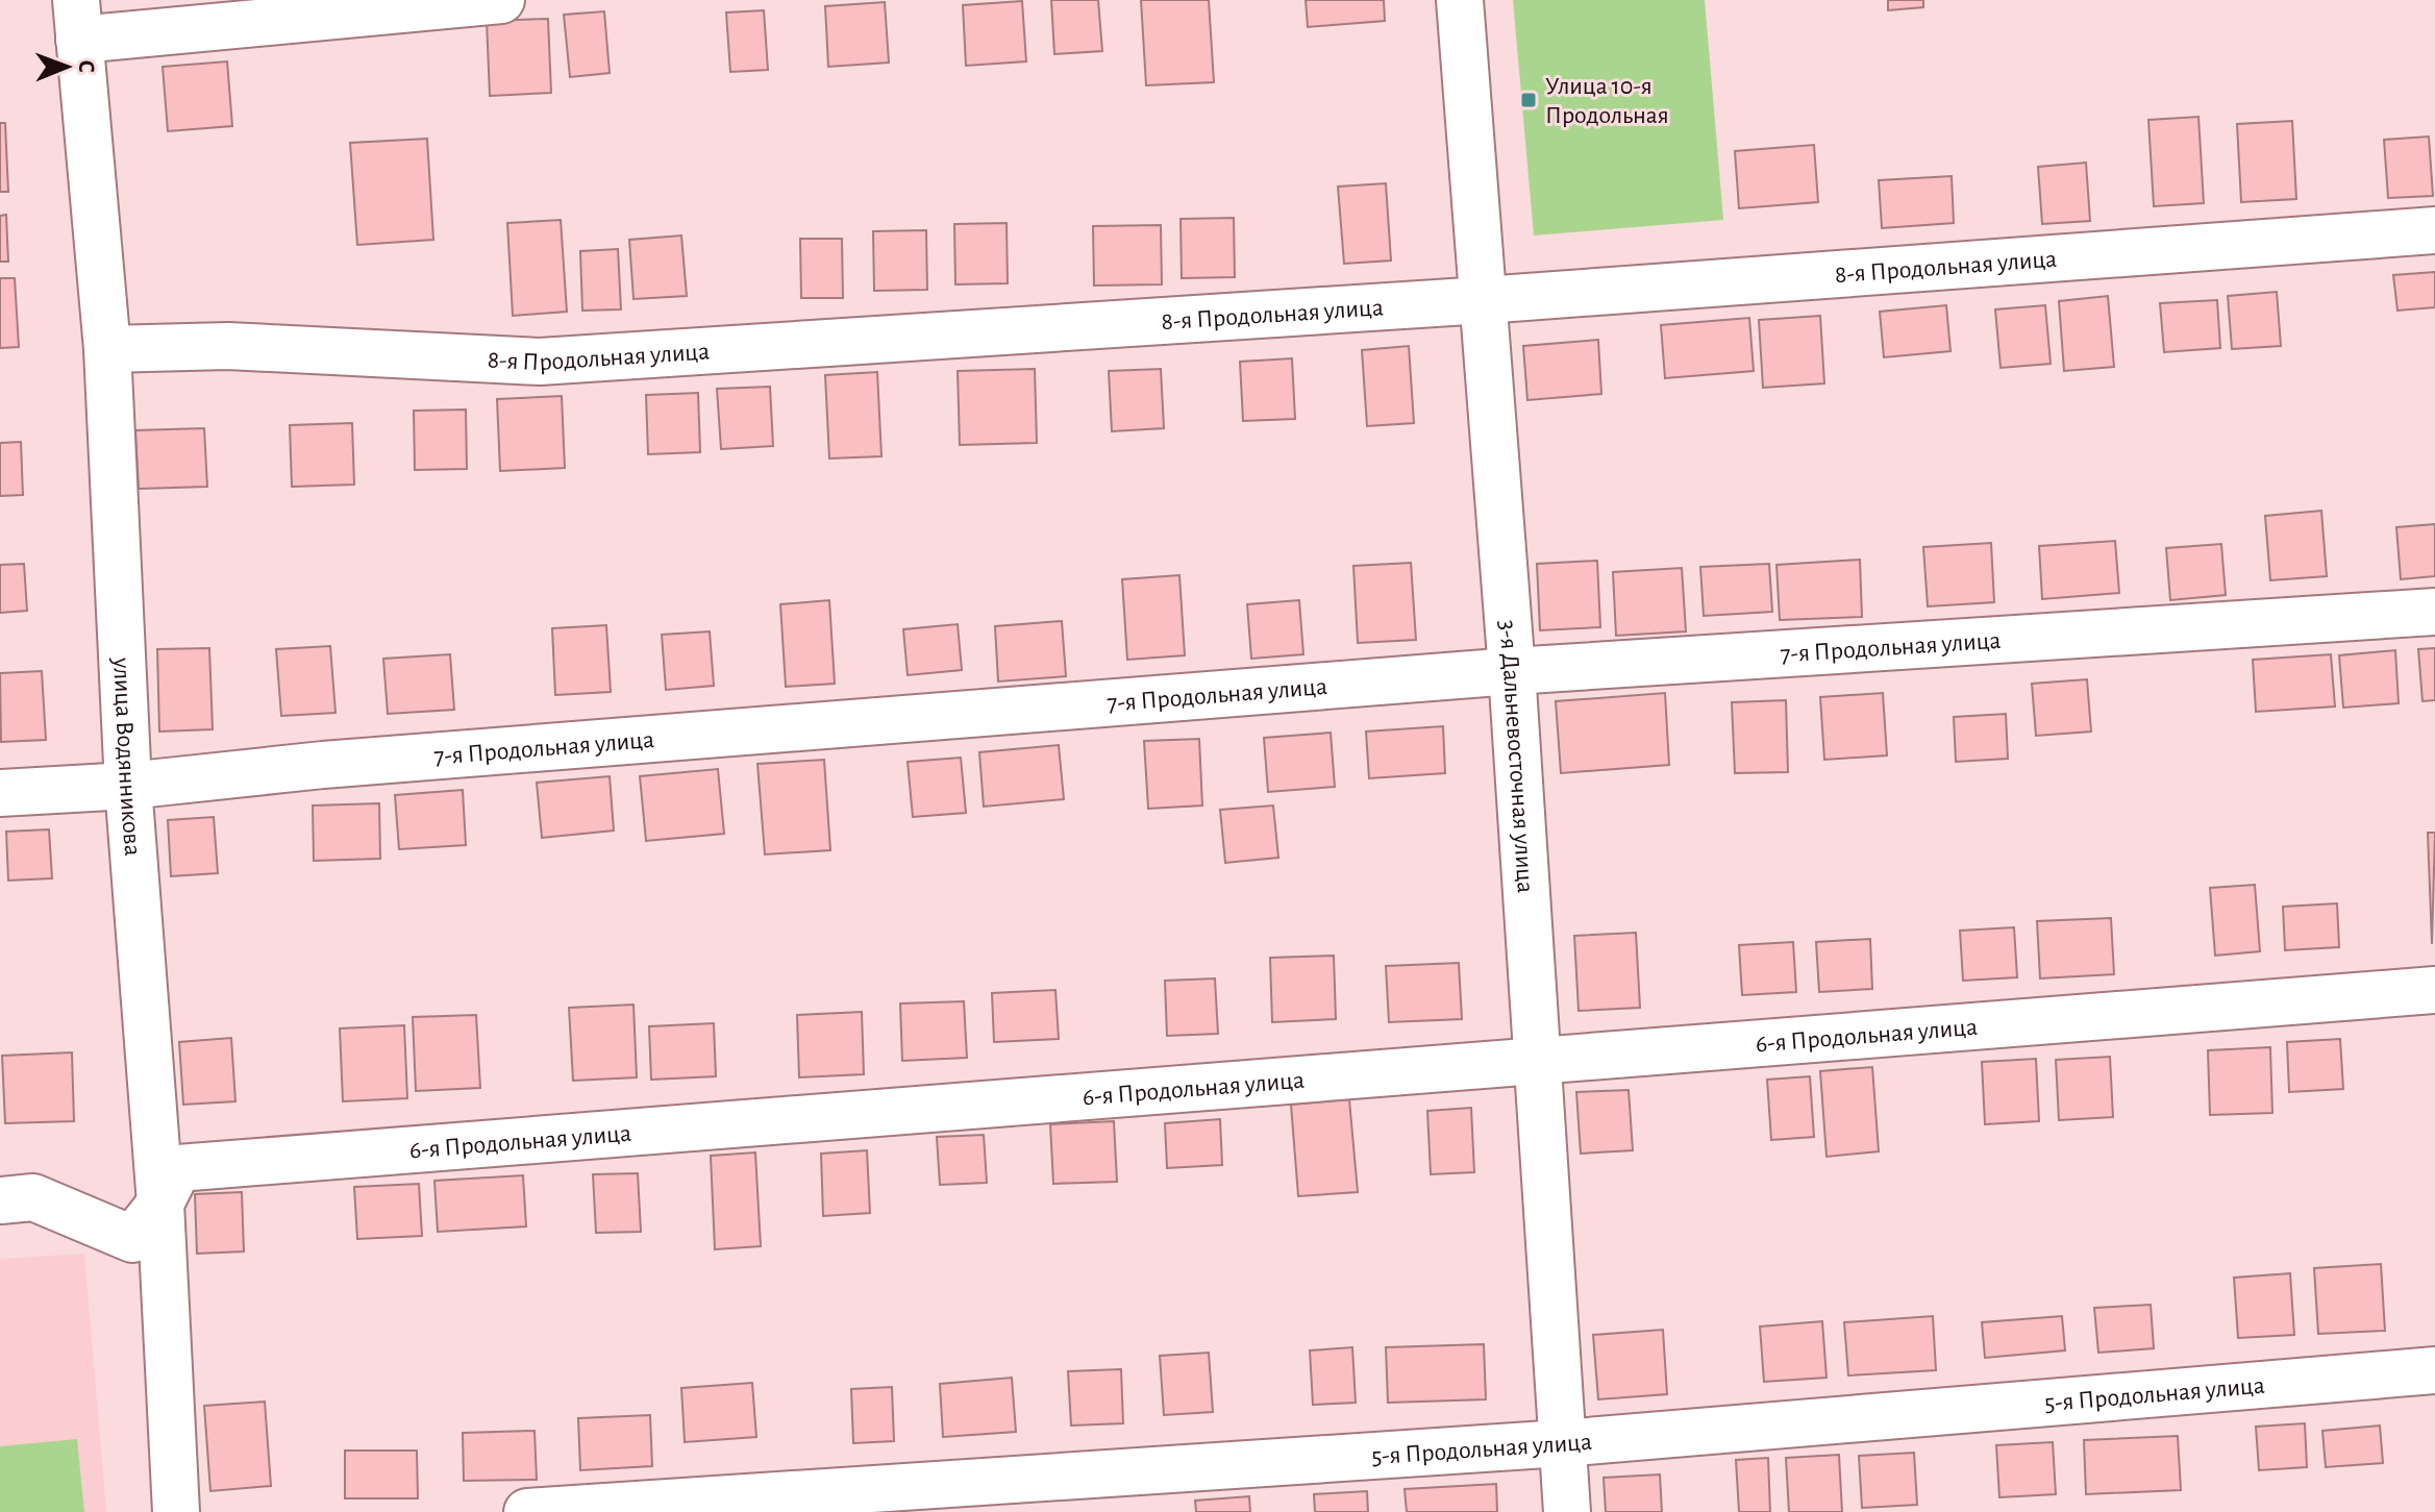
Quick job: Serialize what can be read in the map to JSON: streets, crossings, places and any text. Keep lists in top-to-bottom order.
{
  "streets": {
    "street": [
      "8-я Продольная улица",
      "7-я Продольная улица",
      "улица Водянникова",
      "3-я Дальневосточная улица",
      "6-я Продольная улица",
      "5-я Продольная улица"
    ]
  },
  "crossings": [
    ["8-я Продольная улица", "улица Водянникова"],
    ["8-я Продольная улица", "3-я Дальневосточная улица"],
    ["7-я Продольная улица", "улица Водянникова"],
    ["7-я Продольная улица", "3-я Дальневосточная улица"],
    ["улица Водянникова", "6-я Продольная улица"],
    ["3-я Дальневосточная улица", "6-я Продольная улица"],
    ["3-я Дальневосточная улица", "5-я Продольная улица"]
  ],
  "places": {
    "transit": ["Улица 10-я Продольная"]
  },
  "north": "right"
}
